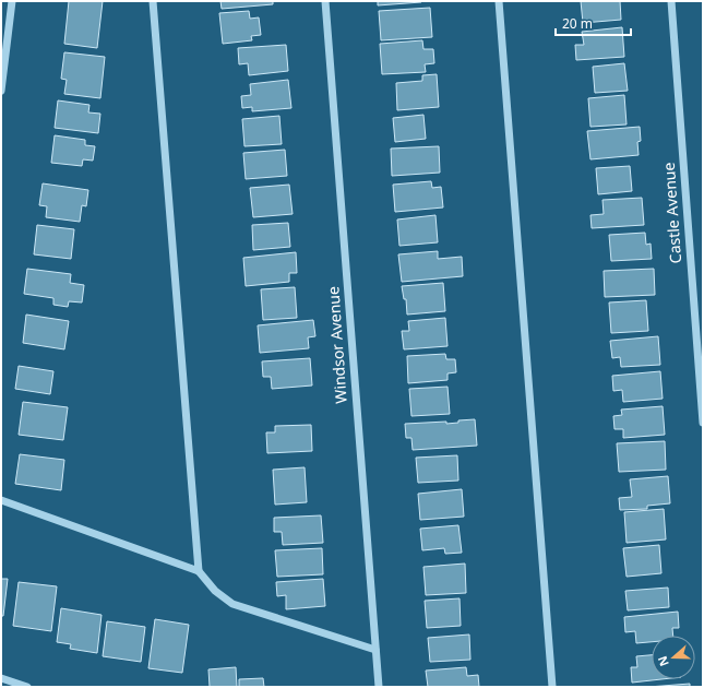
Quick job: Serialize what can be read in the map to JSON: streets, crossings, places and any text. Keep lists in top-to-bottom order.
{
  "streets": {
    "street": ["Castle Avenue", "Windsor Avenue"]
  },
  "scale_bar": "20 m",
  "north": "left"
}
